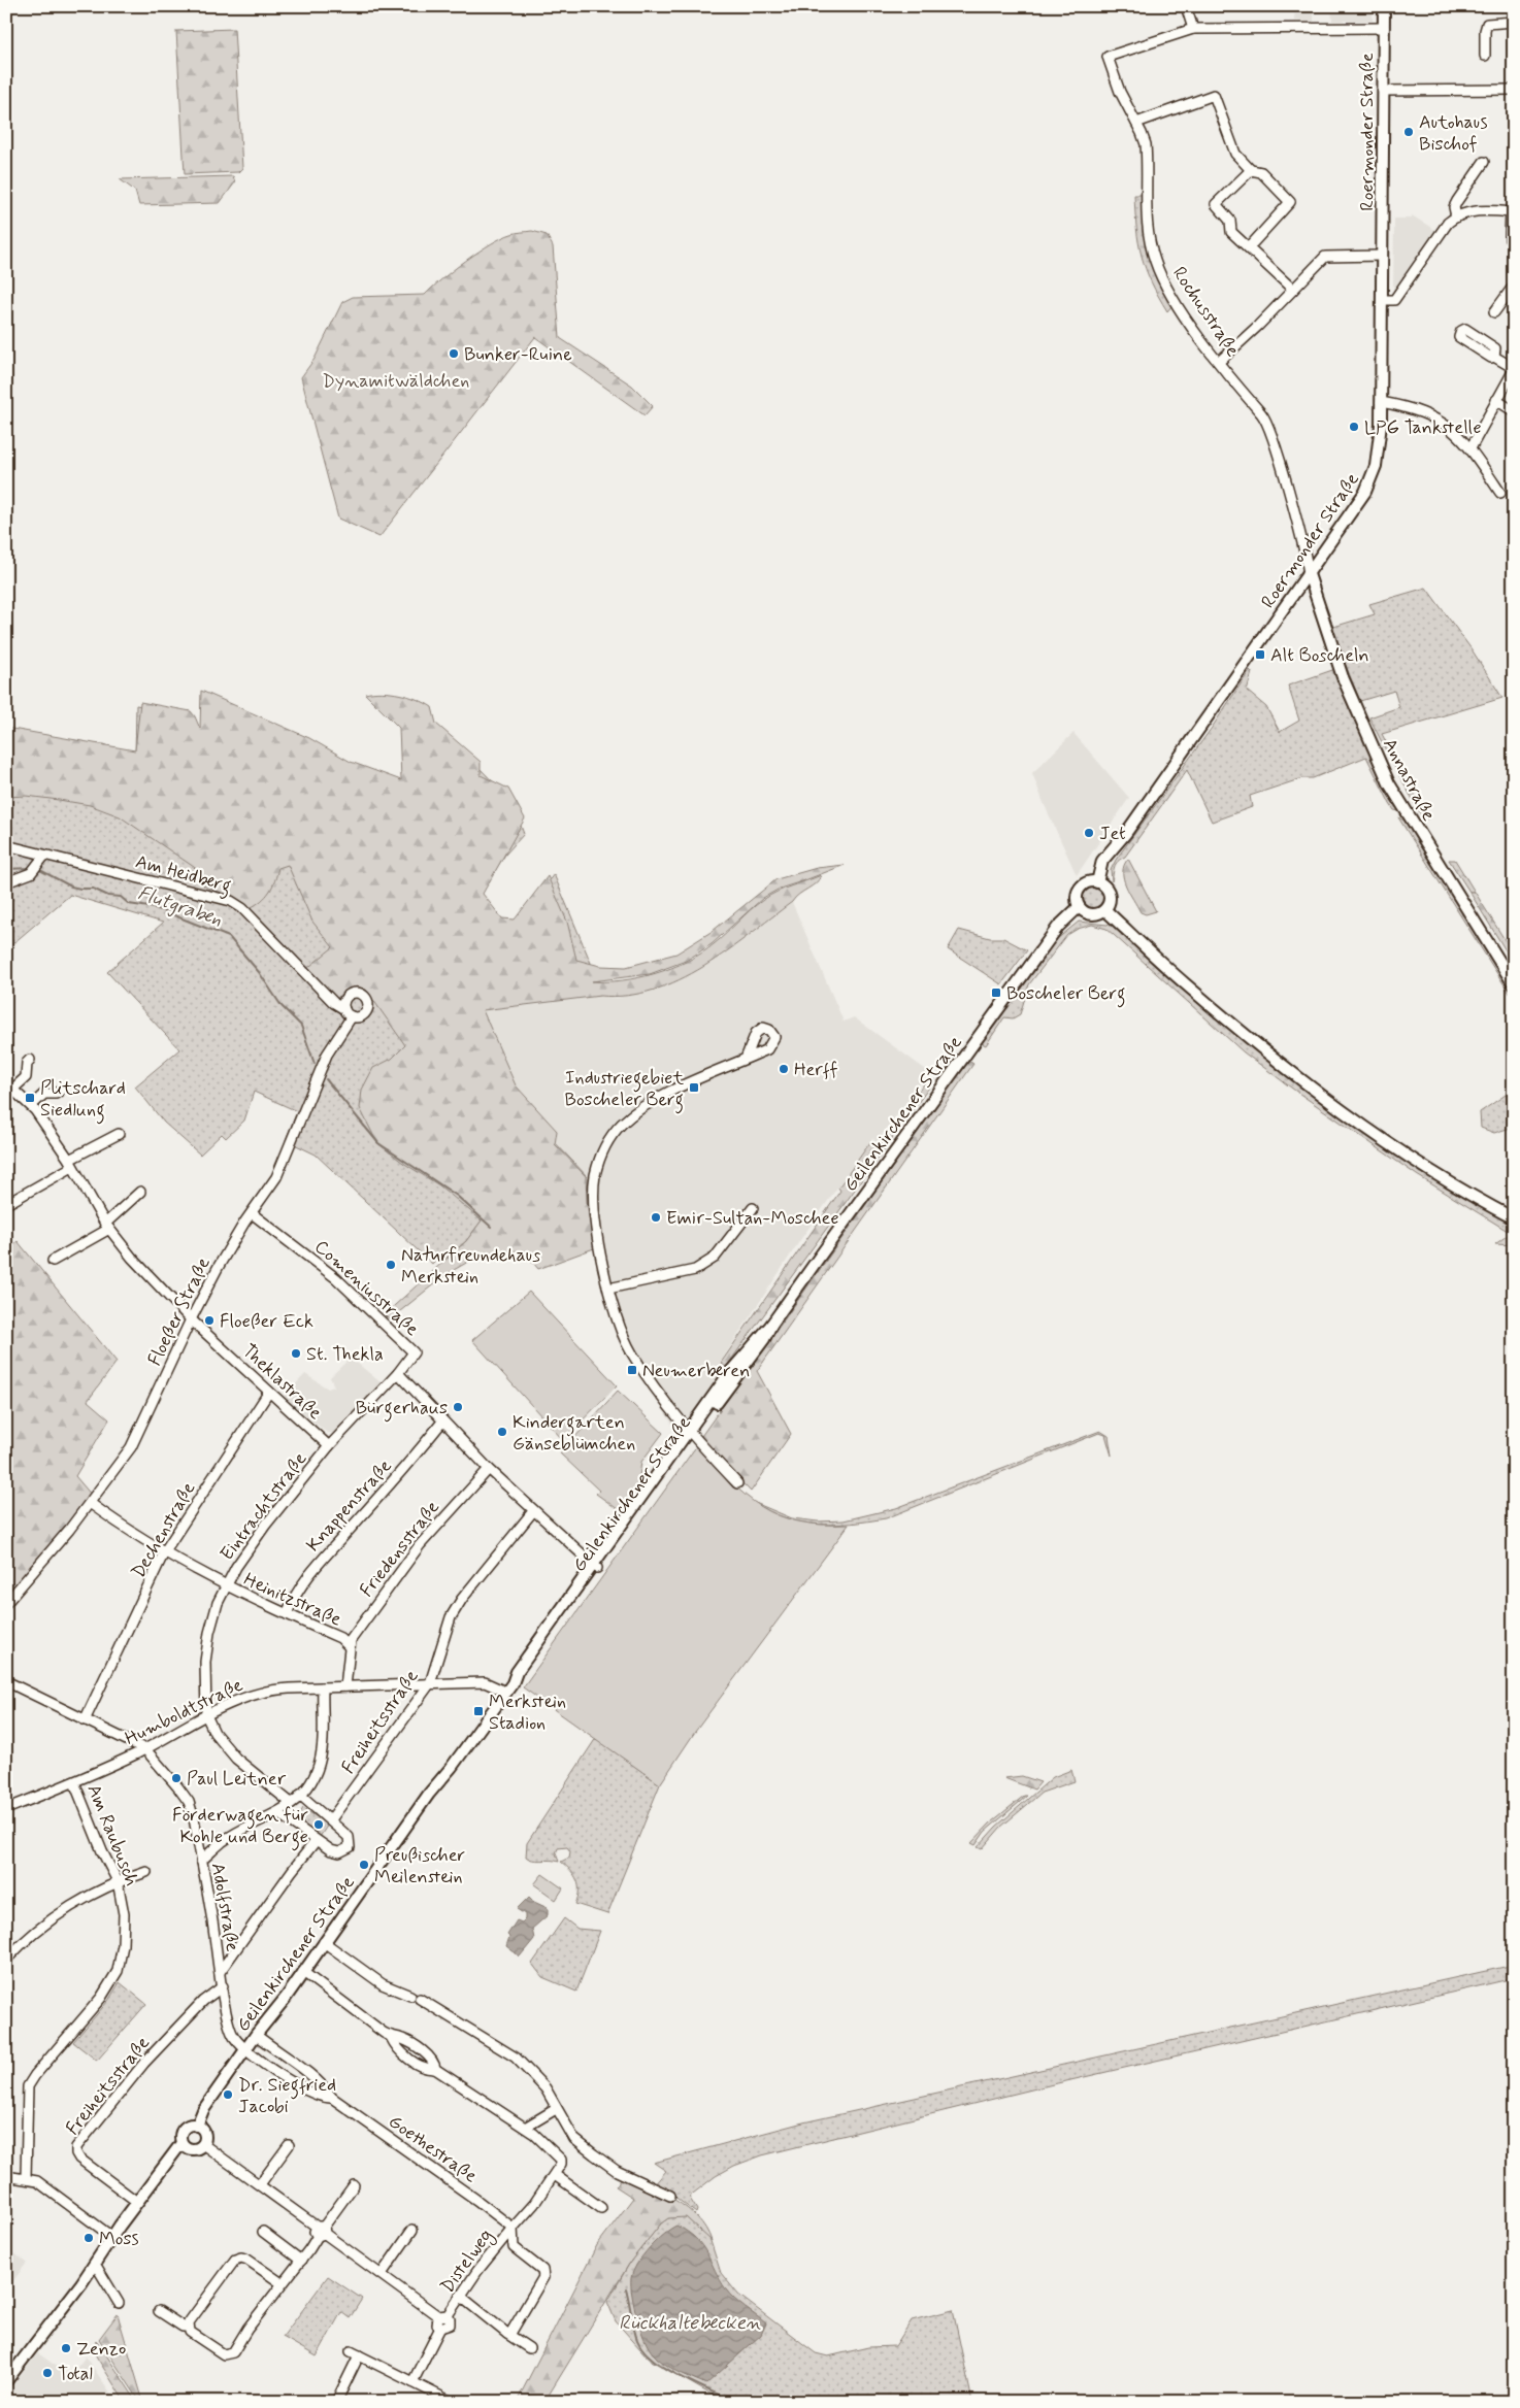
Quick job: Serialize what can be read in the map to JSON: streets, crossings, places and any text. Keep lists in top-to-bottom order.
{
  "streets": {
    "main road": ["Roermonder Straße", "Annastraße", "Geilenkirchener Straße"],
    "street": [
      "Rochusstraße",
      "Am Heidberg",
      "Comeniusstraße",
      "Floeßer Straße",
      "Theklastraße",
      "Knappenstraße",
      "Eintrachtstraße",
      "Dechenstraße",
      "Friedensstraße",
      "Heinitzstraße",
      "Humboldtstraße",
      "Freiheitsstraße",
      "Am Raubusch",
      "Adolfstraße",
      "Goethestraße",
      "Distelweg"
    ]
  },
  "crossings": [
    ["Roermonder Straße", "Rochusstraße"],
    ["Roermonder Straße", "Annastraße"],
    ["Roermonder Straße", "Geilenkirchener Straße"],
    ["Rochusstraße", "Annastraße"],
    ["Am Heidberg", "Floeßer Straße"],
    ["Geilenkirchener Straße", "Humboldtstraße"],
    ["Geilenkirchener Straße", "Adolfstraße"],
    ["Geilenkirchener Straße", "Goethestraße"],
    ["Comeniusstraße", "Floeßer Straße"],
    ["Comeniusstraße", "Eintrachtstraße"],
    ["Floeßer Straße", "Theklastraße"],
    ["Floeßer Straße", "Heinitzstraße"],
    ["Theklastraße", "Eintrachtstraße"],
    ["Theklastraße", "Dechenstraße"],
    ["Knappenstraße", "Heinitzstraße"],
    ["Eintrachtstraße", "Heinitzstraße"],
    ["Eintrachtstraße", "Humboldtstraße"],
    ["Dechenstraße", "Heinitzstraße"],
    ["Dechenstraße", "Adolfstraße"],
    ["Friedensstraße", "Heinitzstraße"],
    ["Friedensstraße", "Humboldtstraße"],
    ["Humboldtstraße", "Freiheitsstraße"],
    ["Humboldtstraße", "Am Raubusch"],
    ["Humboldtstraße", "Adolfstraße"],
    ["Freiheitsstraße", "Adolfstraße"],
    ["Adolfstraße", "Goethestraße"],
    ["Goethestraße", "Distelweg"]
  ],
  "water": ["Flutgraben", "Rückhaltebecken"],
  "parks": ["Dynamitwäldchen"],
  "places": {
    "other": [
      "Autohaus Bischof",
      "Bunker-Ruine",
      "LPG Tankstelle",
      "Jet",
      "Herff",
      "Emir-Sultan-Moschee",
      "Naturfreundehaus Merkstein",
      "Floeßer Eck",
      "St. Thekla",
      "Bürgerhaus",
      "Kindergarten Gänseblümchen",
      "Paul Leitner",
      "Förderwagen für Kohle und Berge",
      "Preußischer Meilenstein",
      "Dr. Siegfried Jacobi",
      "Moss",
      "Zenzo",
      "Total"
    ],
    "transit": [
      "Alt Boscheln",
      "Boscheler Berg",
      "Industriegebiet Boscheler Berg",
      "Plitschard Siedlung",
      "Neumerberen",
      "Merkstein Stadion"
    ]
  }
}
